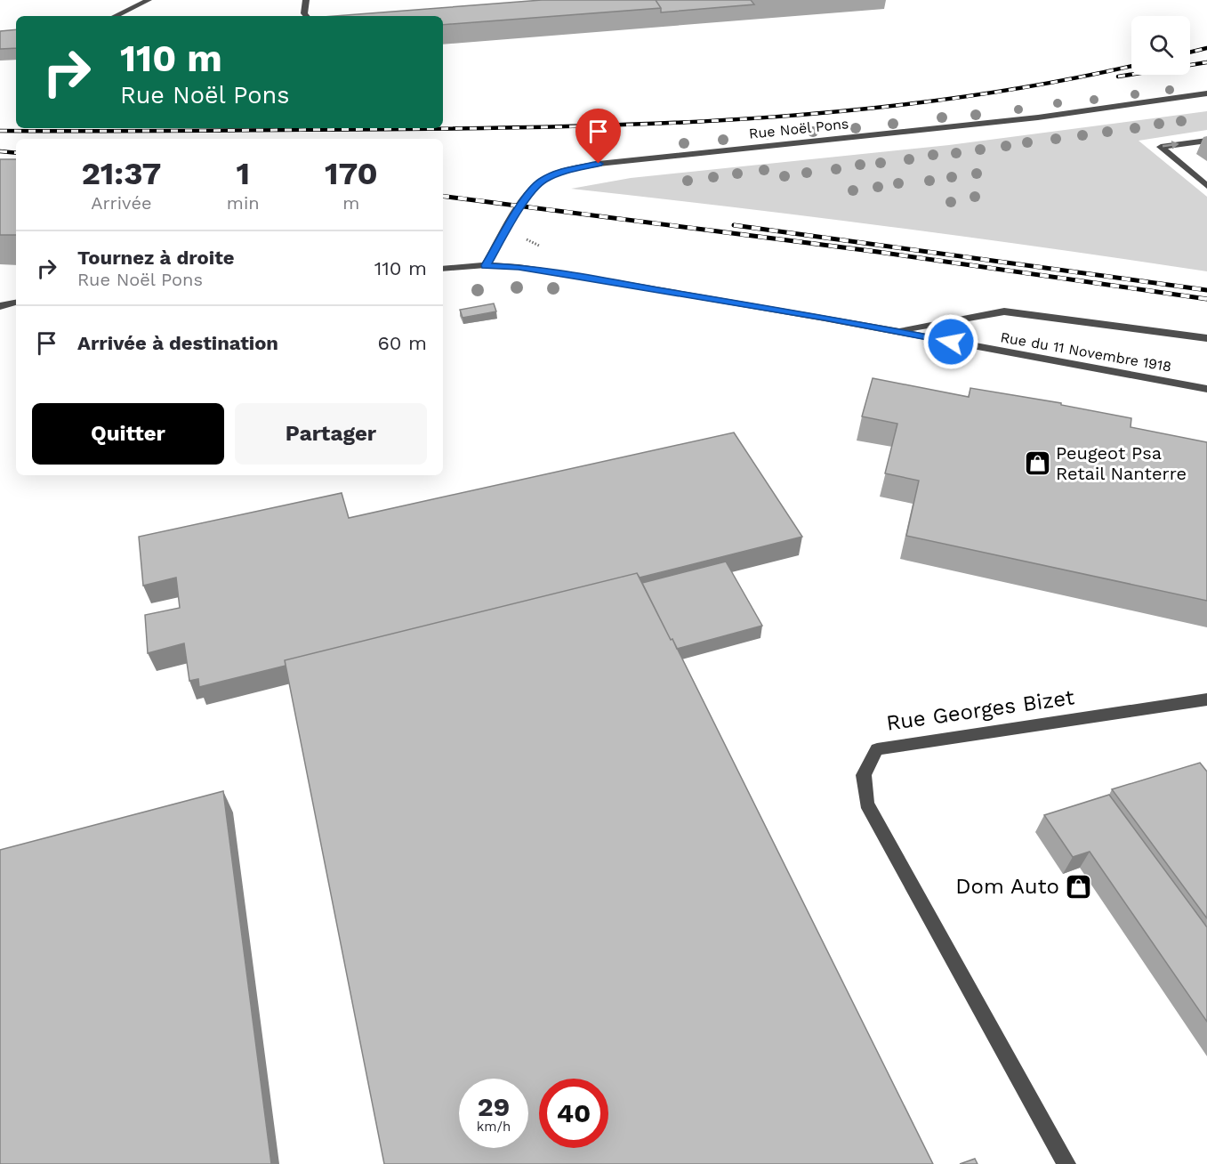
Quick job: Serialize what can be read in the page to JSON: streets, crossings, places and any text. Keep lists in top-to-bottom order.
{
  "streets": {
    "street": ["Rue Noël Pons", "Rue du 11 Novembre 1918", "Rue Georges Bizet"]
  },
  "crossings": [
    ["Rue Noël Pons", "Rue du 11 Novembre 1918"]
  ],
  "places": {
    "shop": ["Peugeot Psa Retail Nanterre", "Dom Auto"]
  },
  "page": {
    "turn": ["110 m", "Rue Noël Pons"],
    "eta": [
      "21:37",
      "Arrivée",
      "1",
      "min",
      "170",
      "m"
    ],
    "list": [
      {
        "name": "Tournez à droite",
        "note": "Rue Noël Pons",
        "value": "110 m"
      },
      {
        "name": "Arrivée à destination",
        "value": "60 m"
      }
    ],
    "buttons": ["Quitter", "Partager"],
    "speed": "29 km/h",
    "limit": "40"
  }
}
